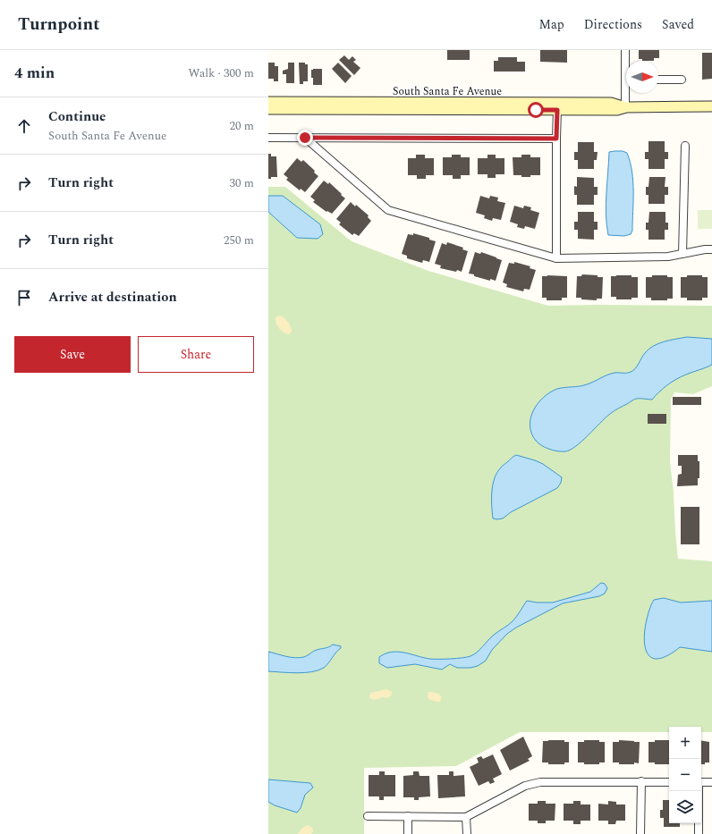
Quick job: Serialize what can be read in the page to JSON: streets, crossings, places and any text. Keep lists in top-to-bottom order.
{
  "streets": {
    "main road": ["South Santa Fe Avenue"]
  },
  "north": "right",
  "page": {
    "header": "Turnpoint",
    "nav": ["Map", "Directions", "Saved"],
    "heading": ["4 min", "Walk · 300 m"],
    "list": [
      ["Continue", "South Santa Fe Avenue", "20 m"],
      ["Turn right", "30 m"],
      ["Turn right", "250 m"],
      "Arrive at destination"
    ],
    "buttons": ["Save", "Share"],
    "map_buttons": ["+", "−"]
  }
}
